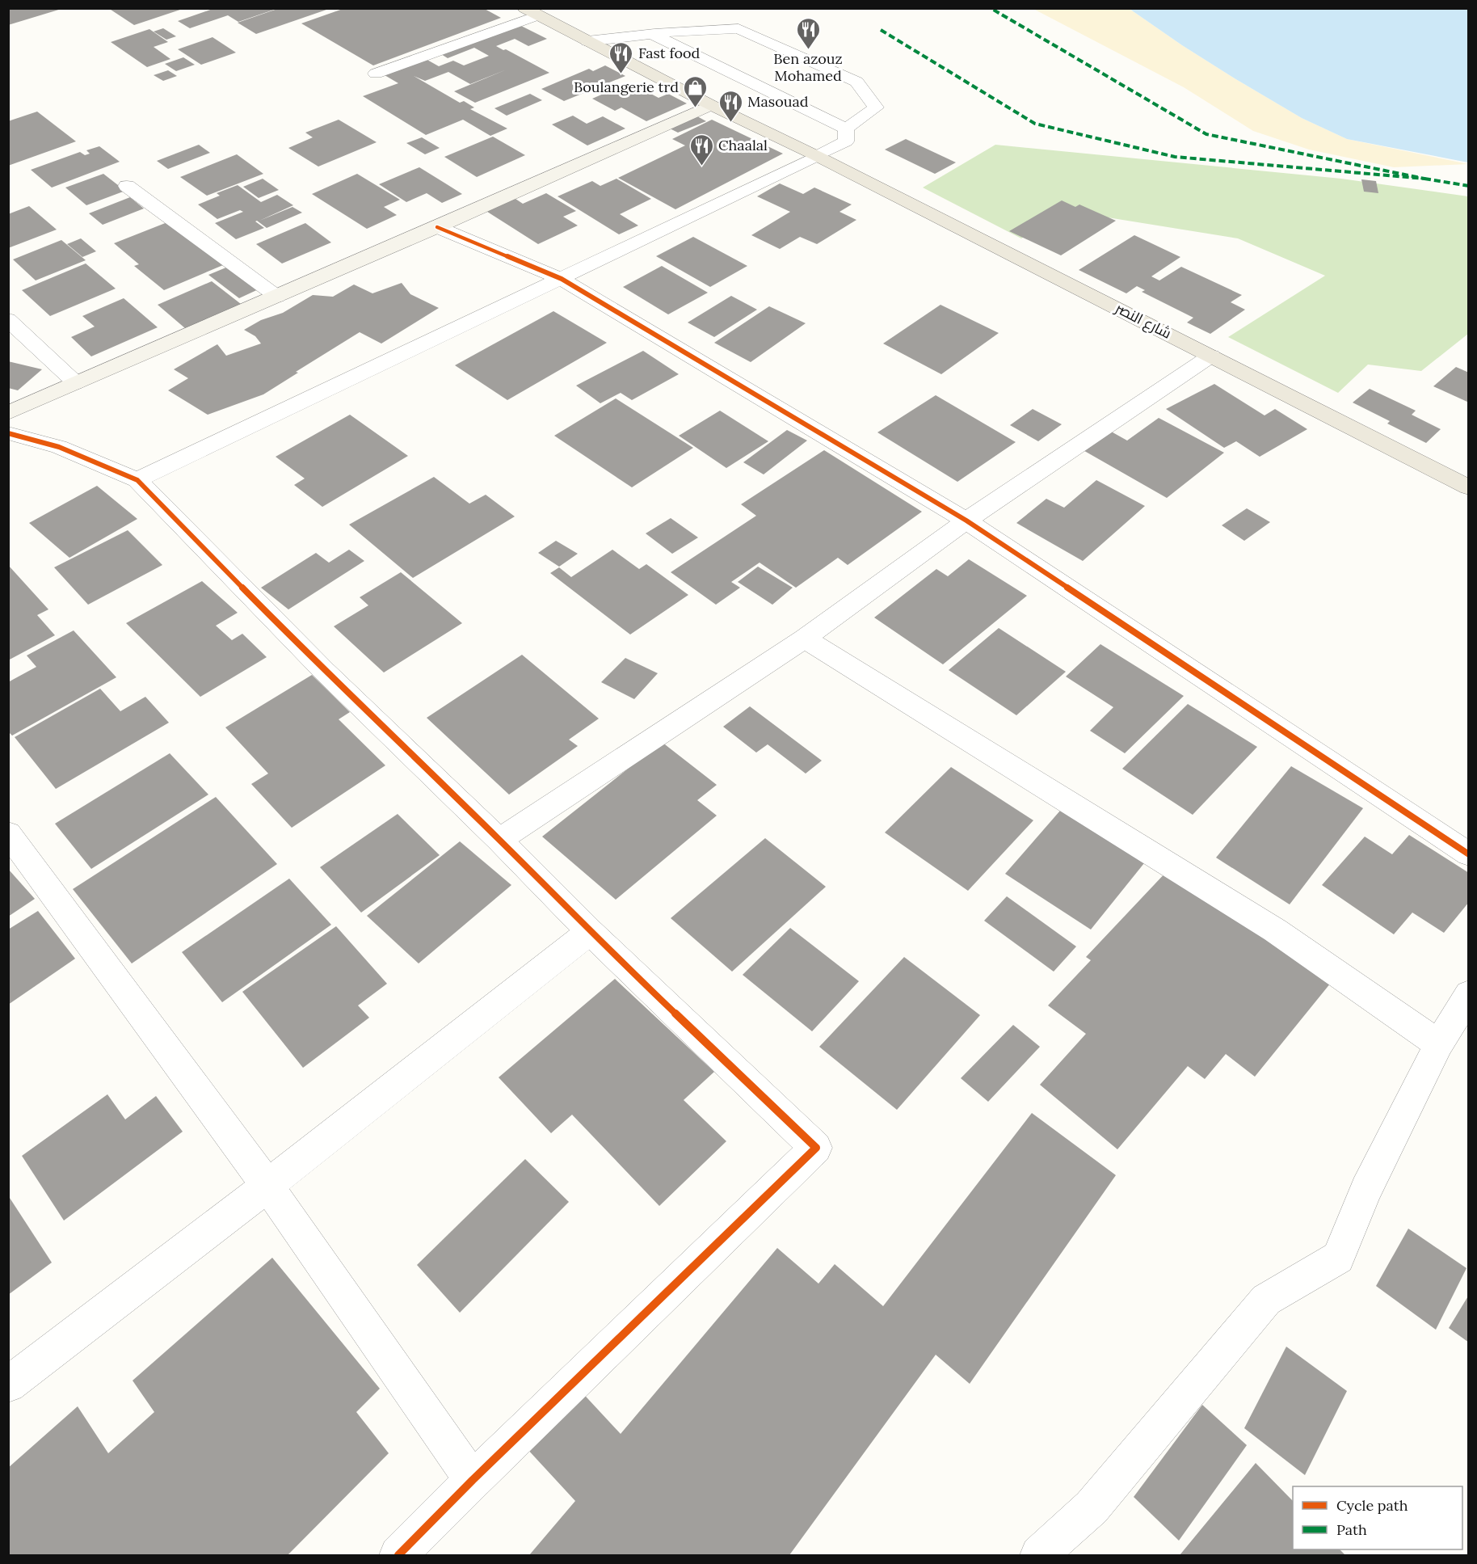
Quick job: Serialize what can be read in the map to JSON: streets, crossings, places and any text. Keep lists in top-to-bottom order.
{
  "streets": {
    "main road": ["شارع النصر"]
  },
  "places": {
    "restaurant": [
      "Ben azouz Mohamed",
      "Fast food",
      "Masouad",
      "Chaalal"
    ],
    "shop": ["Boulangerie trd"]
  },
  "legend": ["Cycle path", "Path"]
}
